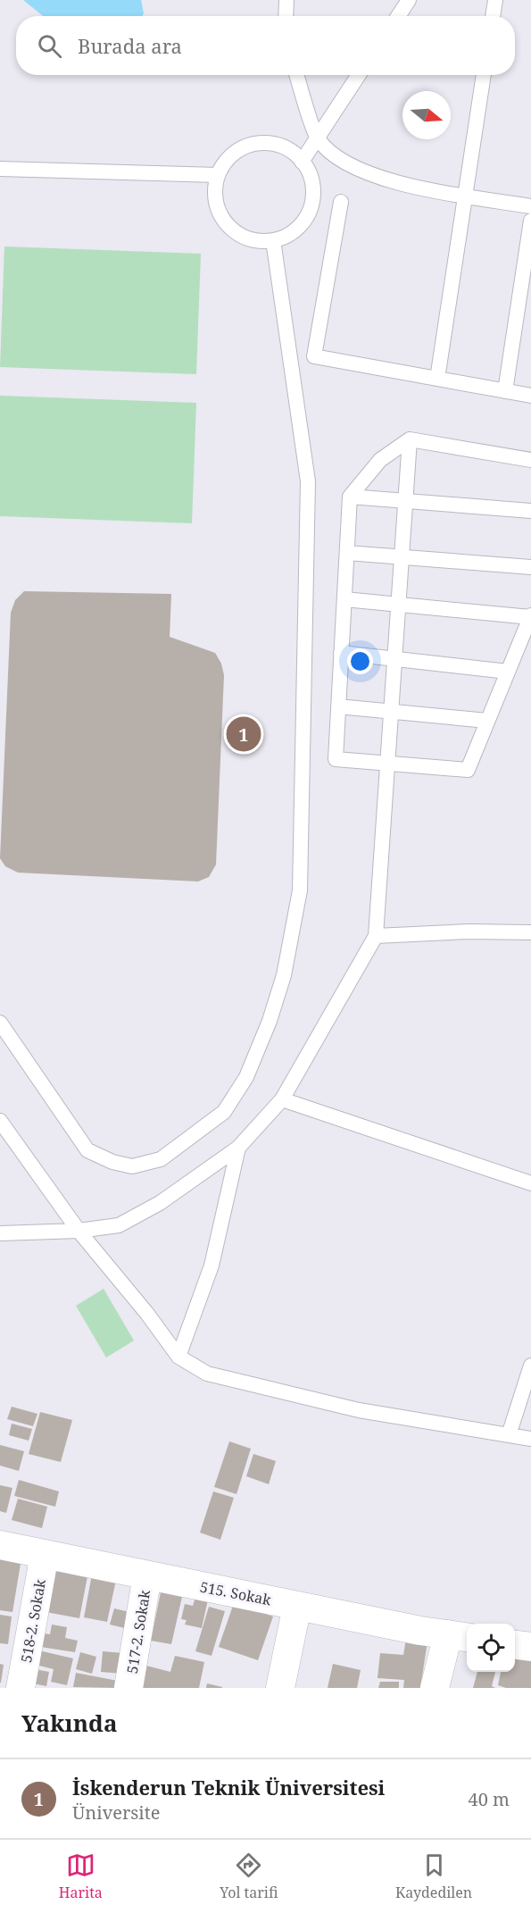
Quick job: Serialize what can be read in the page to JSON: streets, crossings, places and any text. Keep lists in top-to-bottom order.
{
  "streets": {
    "street": ["515. Sokak", "518-2. Sokak", "517-2. Sokak"]
  },
  "crossings": [
    ["515. Sokak", "518-2. Sokak"],
    ["515. Sokak", "517-2. Sokak"]
  ],
  "north": "right",
  "page": {
    "search": "Burada ara",
    "pins": "1",
    "heading": "Yakında",
    "list": [
      {
        "mark": "1",
        "name": "İskenderun Teknik Üniversitesi",
        "note": "Üniversite",
        "value": "40 m"
      }
    ],
    "nav": ["Harita", "Yol tarifi", "Kaydedilen"]
  }
}
